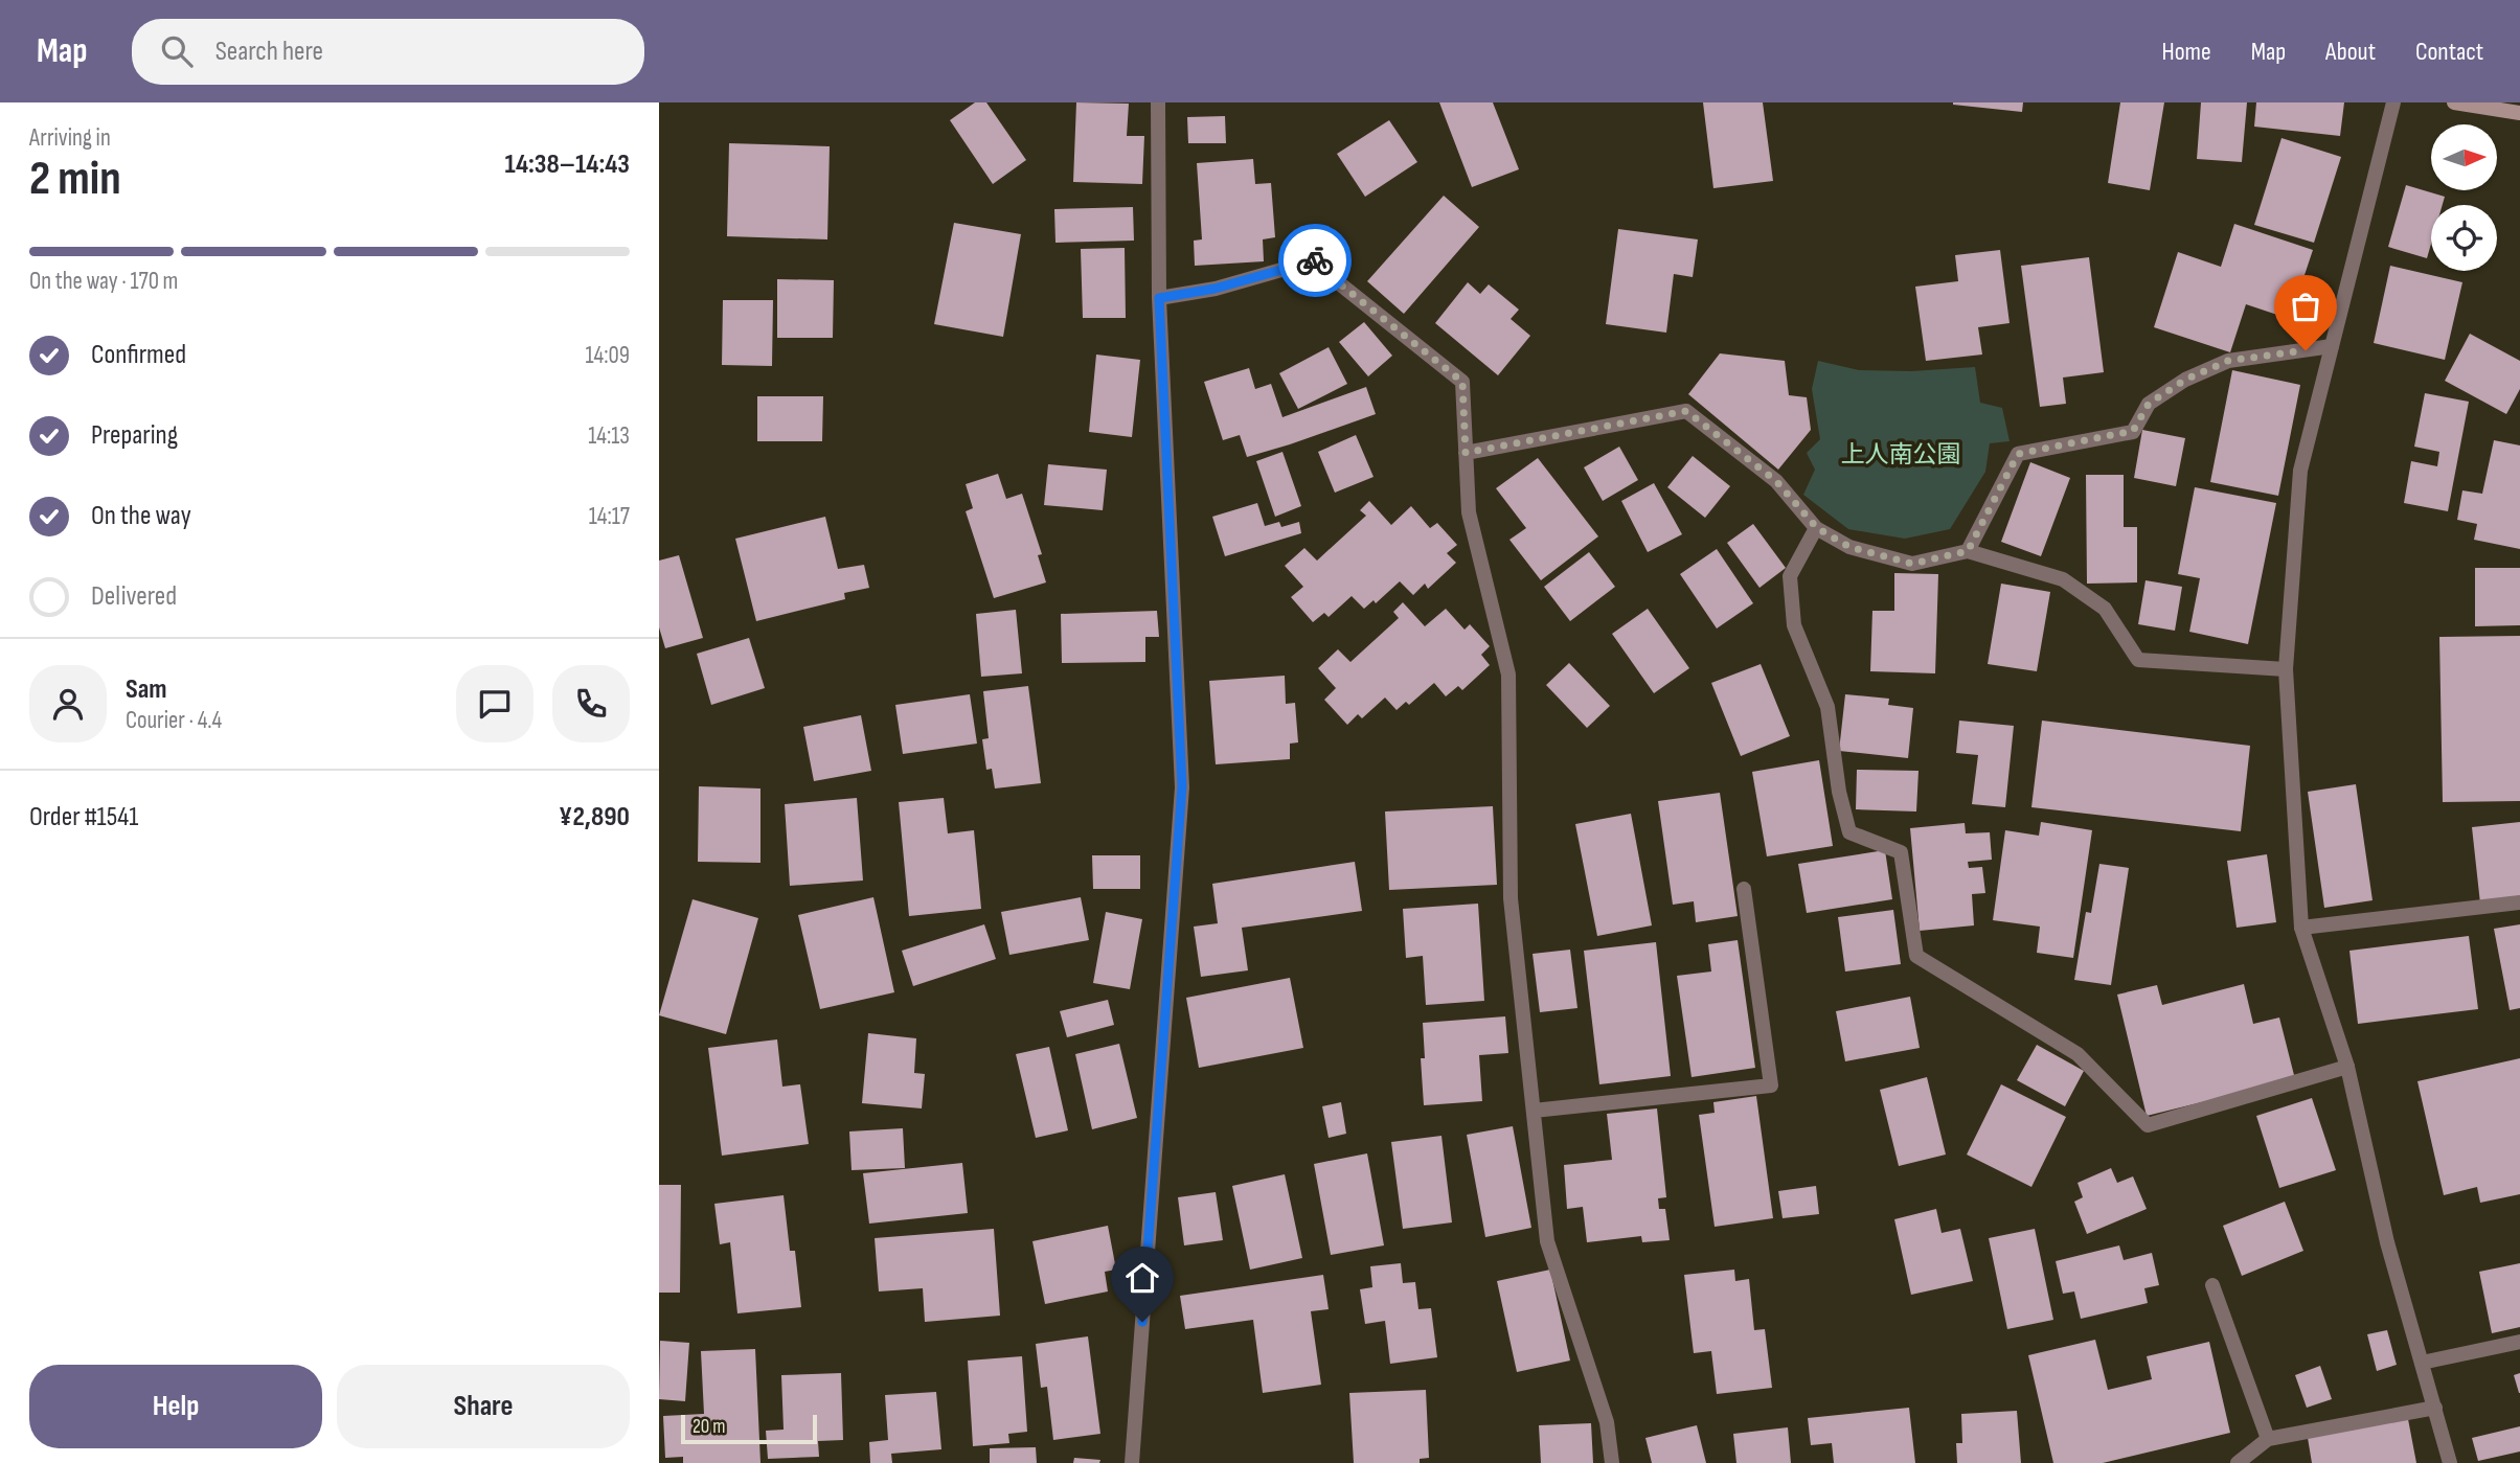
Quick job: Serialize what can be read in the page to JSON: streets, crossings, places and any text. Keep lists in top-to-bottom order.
{
  "parks": ["上人南公園"],
  "scale_bar": "20 m",
  "north": "right",
  "page": {
    "header": "Map",
    "search": "Search here",
    "nav": [
      "Home",
      "Map",
      "About",
      "Contact"
    ],
    "heading": ["2 min", "Arriving in", "14:38–14:43"],
    "panel": [
      "Sam",
      "Courier · 4.4",
      "Order #1541",
      "¥2,890"
    ],
    "bar": "On the way · 170 m",
    "list": [
      ["Confirmed", "14:09"],
      ["Preparing", "14:13"],
      ["On the way", "14:17"],
      "Delivered"
    ],
    "buttons": ["Help", "Share"],
    "scale": "20 m"
  }
}
